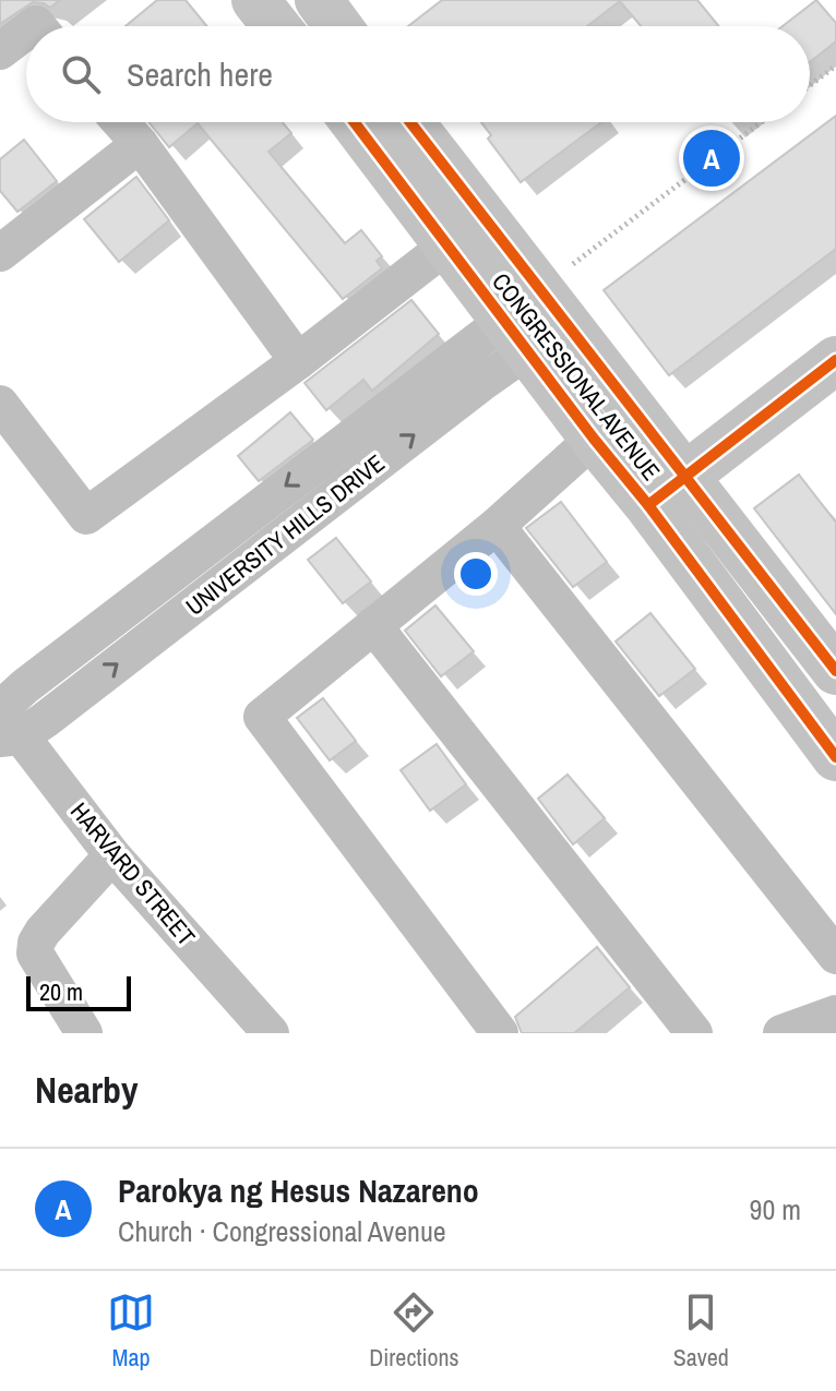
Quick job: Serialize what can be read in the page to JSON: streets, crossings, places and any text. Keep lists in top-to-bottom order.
{
  "streets": {
    "main road": ["CONGRESSIONAL AVENUE"],
    "street": ["UNIVERSITY HILLS DRIVE", "HARVARD STREET"]
  },
  "crossings": [
    ["CONGRESSIONAL AVENUE", "UNIVERSITY HILLS DRIVE"],
    ["UNIVERSITY HILLS DRIVE", "HARVARD STREET"]
  ],
  "scale_bar": "20 m",
  "page": {
    "search": "Search here",
    "pins": "A",
    "scale": "20 m",
    "heading": "Nearby",
    "list": [
      {
        "mark": "A",
        "name": "Parokya ng Hesus Nazareno",
        "note": "Church · Congressional Avenue",
        "value": "90 m"
      }
    ],
    "nav": ["Map", "Directions", "Saved"]
  }
}
